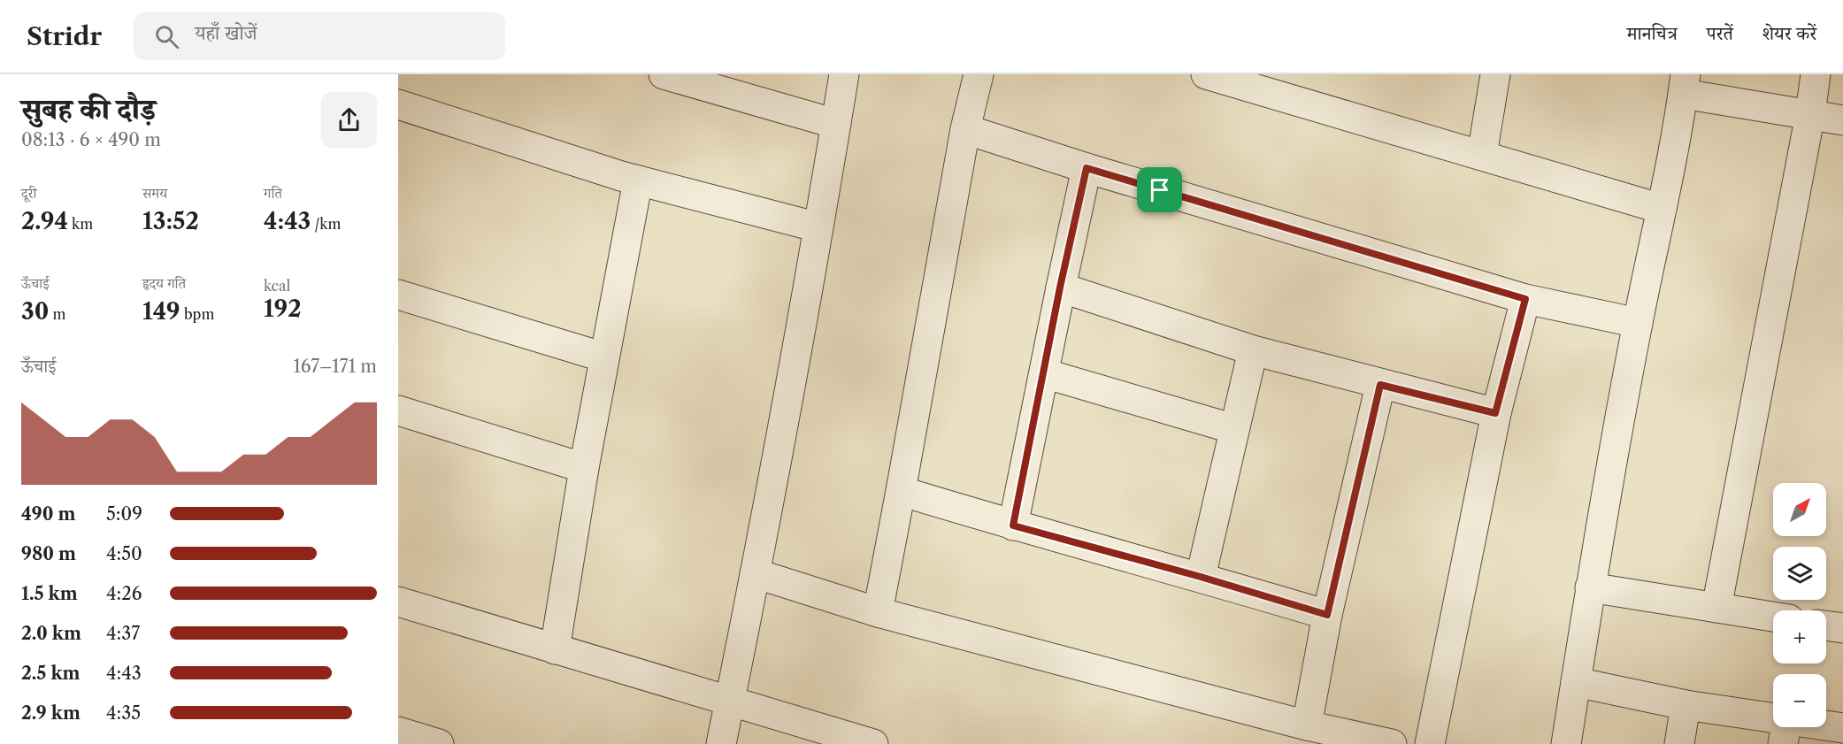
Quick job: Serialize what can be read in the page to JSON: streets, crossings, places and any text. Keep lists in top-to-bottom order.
{
  "north": "top right",
  "page": {
    "header": "Stridr",
    "search": "यहाँ खोजें",
    "nav": ["मानचित्र", "परतें", "शेयर करें"],
    "heading": ["सुबह की दौड़", "08:13 · 6 × 490 m"],
    "stats": [
      ["दूरी", "2.94 km"],
      ["समय", "13:52"],
      ["गति", "4:43 /km"],
      ["ऊँचाई", "30 m"],
      ["हृदय गति", "149 bpm"],
      ["kcal", "192"]
    ],
    "chart": ["ऊँचाई", "167–171 m"],
    "map_buttons": ["+", "−"],
    "list": [
      {
        "name": "490 m",
        "note": "5:09"
      },
      {
        "name": "980 m",
        "note": "4:50"
      },
      {
        "name": "1.5 km",
        "note": "4:26"
      },
      {
        "name": "2.0 km",
        "note": "4:37"
      },
      {
        "name": "2.5 km",
        "note": "4:43"
      },
      {
        "name": "2.9 km",
        "note": "4:35"
      }
    ]
  }
}
